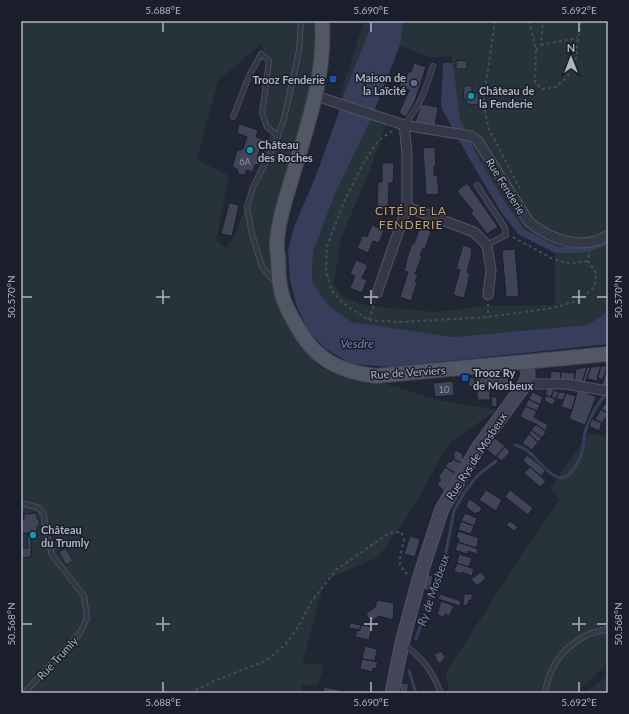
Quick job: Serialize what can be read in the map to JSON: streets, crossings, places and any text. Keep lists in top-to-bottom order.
{
  "streets": {
    "main road": ["Rue de Verviers", "Rue Rys de Mosbeux"],
    "street": ["Rue Fenderie"],
    "lane": ["Rue Trumly"]
  },
  "crossings": [
    ["Rue Fenderie", "Rue de Verviers"],
    ["Rue de Verviers", "Rue Rys de Mosbeux"]
  ],
  "districts": ["CITÉ DE LA FENDERIE"],
  "water": ["Vesdre", "Ry de Mosbeux"],
  "places": {
    "transit": ["Trooz Fenderie", "Trooz Ry de Mosbeux"],
    "other": [
      "Maison de la Laïcité",
      "Château de la Fenderie",
      "Château des Roches",
      "Château du Trumly"
    ]
  },
  "house_numbers": ["6A", "10"],
  "north": "top",
  "coordinates": [
    "5.688°E",
    "5.690°E",
    "5.692°E",
    "50.570°N",
    "50.568°N"
  ]
}
